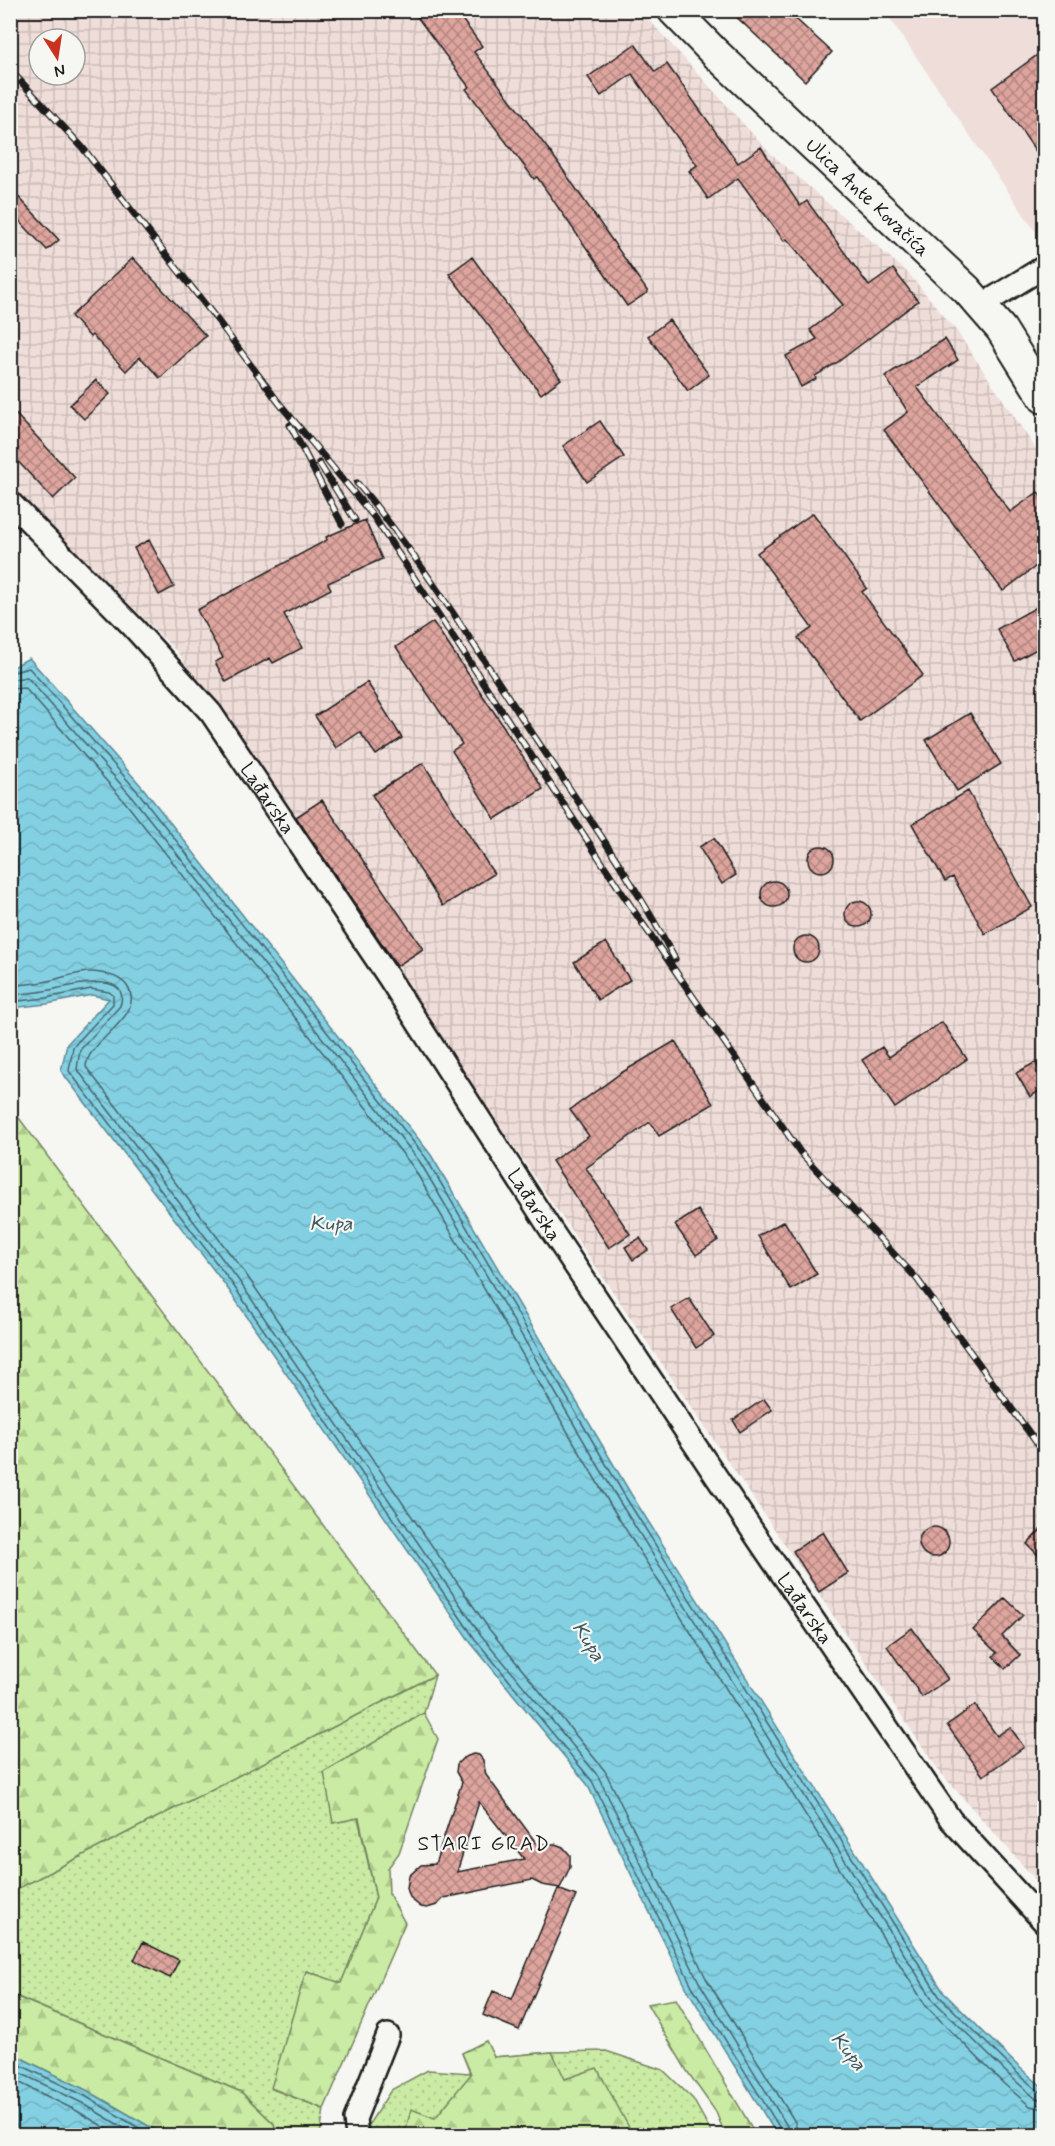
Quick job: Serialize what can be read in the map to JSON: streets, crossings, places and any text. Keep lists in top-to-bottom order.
{
  "streets": {
    "main road": ["Ulica Ante Kovačića"],
    "street": ["Lađarska"]
  },
  "districts": ["STARI GRAD"],
  "water": ["Kupa"],
  "north": "bottom"
}
